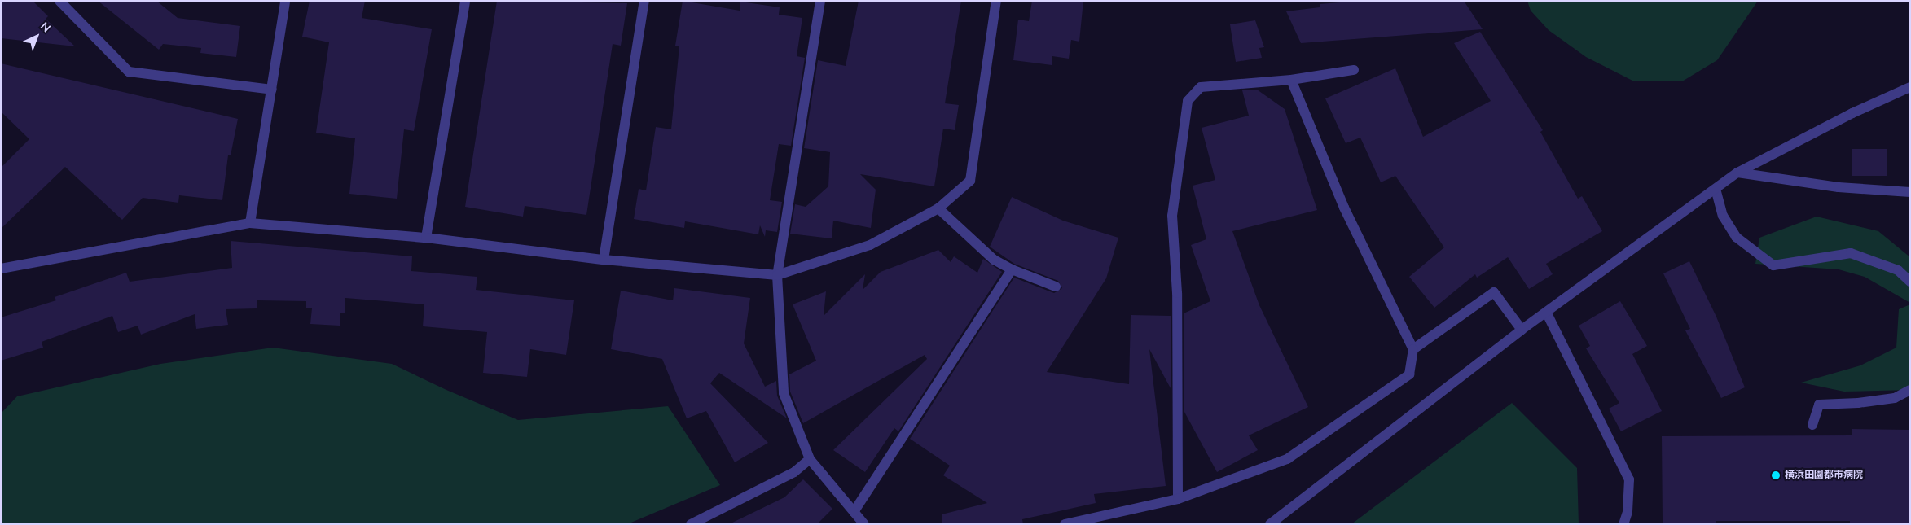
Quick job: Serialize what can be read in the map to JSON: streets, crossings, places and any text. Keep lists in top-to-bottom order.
{
  "places": ["横浜田園都市病院"],
  "north": "top right"
}
